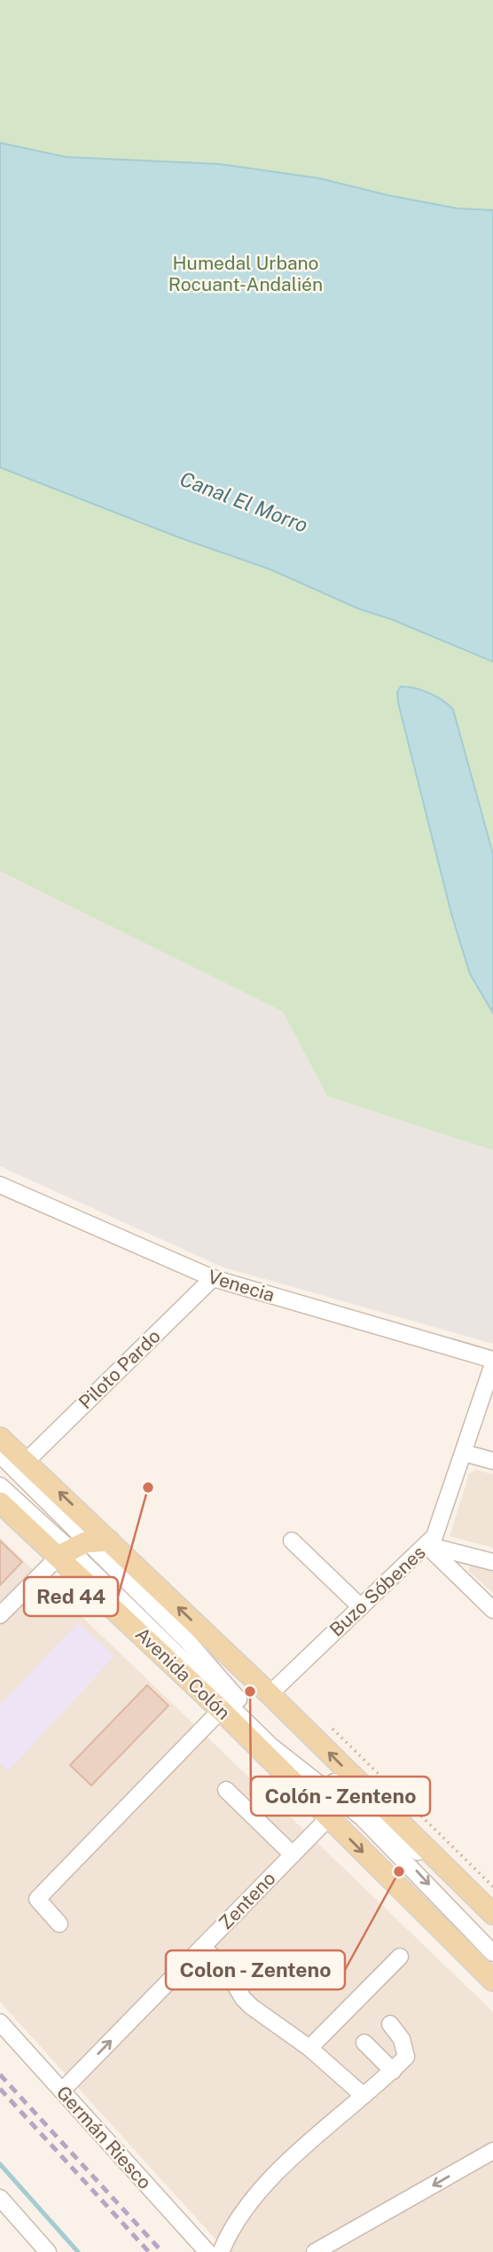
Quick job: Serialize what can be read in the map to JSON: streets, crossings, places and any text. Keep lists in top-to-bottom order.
{
  "streets": {
    "main road": ["Avenida Colón"],
    "street": [
      "Venecia",
      "Piloto Pardo",
      "Buzo Sóbenes",
      "Zenteno",
      "Germán Riesco"
    ]
  },
  "crossings": [
    ["Venecia", "Piloto Pardo"],
    ["Avenida Colón", "Zenteno"],
    ["Zenteno", "Germán Riesco"]
  ],
  "one_way": ["Zenteno"],
  "water": ["Canal El Morro"],
  "parks": ["Humedal Urbano Rocuant-Andalién"],
  "places": ["Red 44", "Colón - Zenteno", "Colon - Zenteno"]
}
